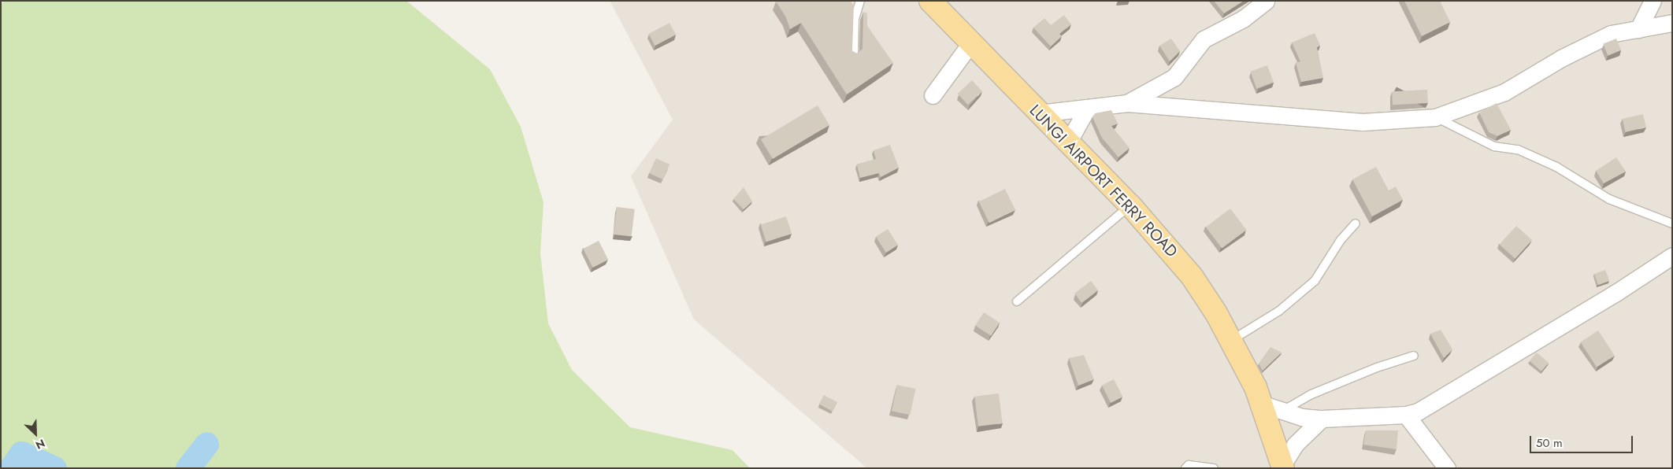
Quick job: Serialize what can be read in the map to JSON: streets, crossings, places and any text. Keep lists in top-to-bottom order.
{
  "streets": {
    "main road": ["LUNGI AIRPORT FERRY ROAD"]
  },
  "scale_bar": "50 m",
  "north": "bottom right"
}
